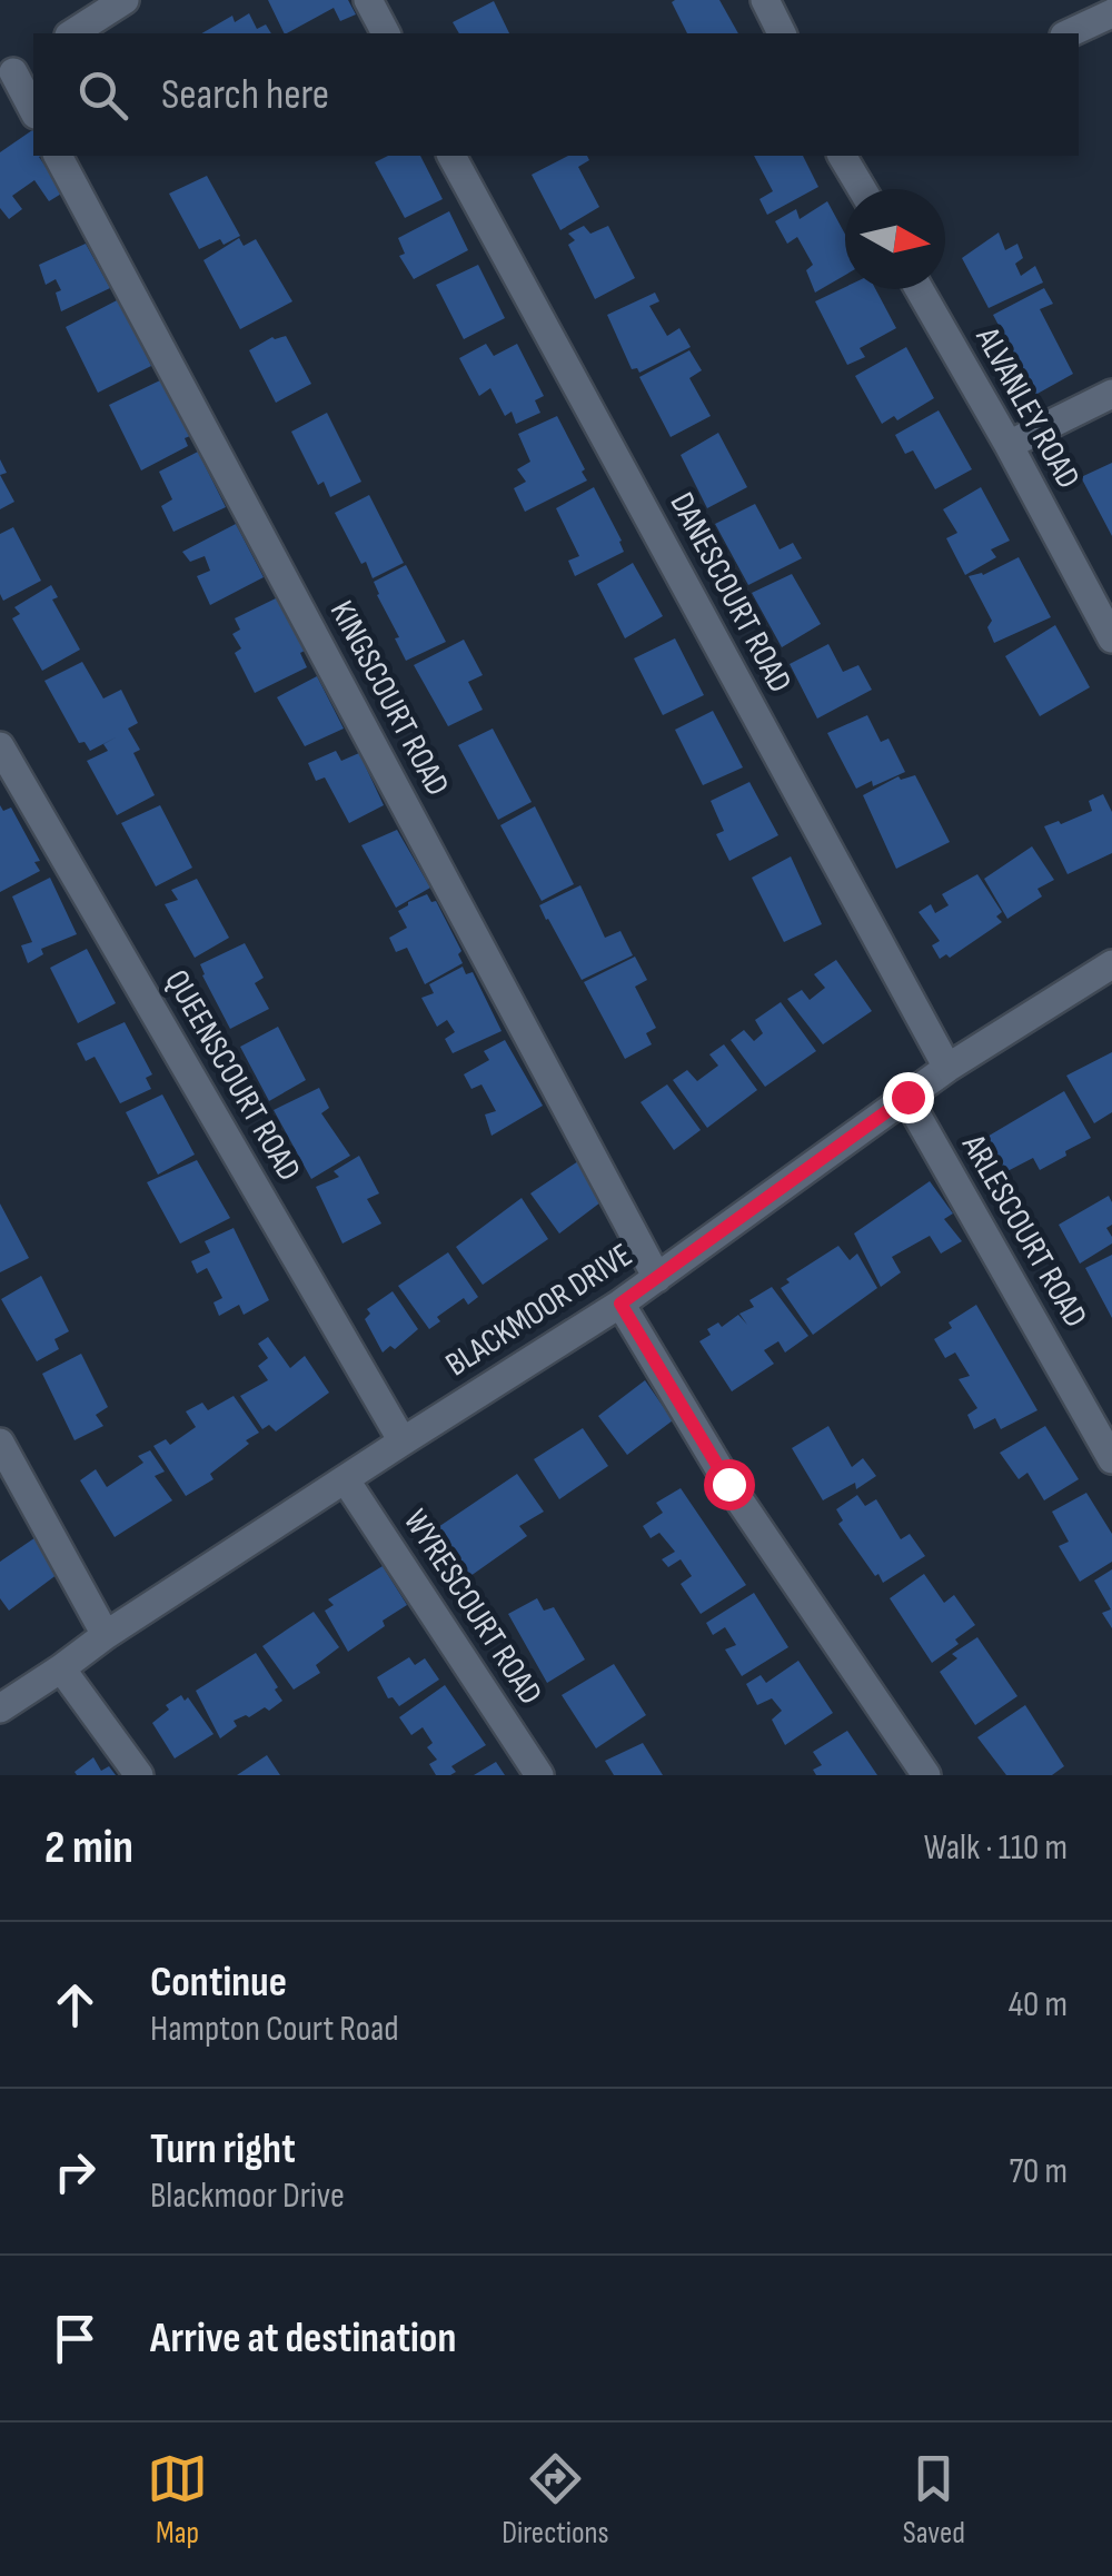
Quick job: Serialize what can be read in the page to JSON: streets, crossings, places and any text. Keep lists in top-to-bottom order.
{
  "streets": {
    "street": [
      "ALVANLEY ROAD",
      "DANESCOURT ROAD",
      "KINGSCOURT ROAD",
      "QUEENSCOURT ROAD",
      "ARLESCOURT ROAD",
      "BLACKMOOR DRIVE",
      "WYRESCOURT ROAD"
    ]
  },
  "crossings": [
    ["DANESCOURT ROAD", "BLACKMOOR DRIVE"],
    ["KINGSCOURT ROAD", "BLACKMOOR DRIVE"],
    ["QUEENSCOURT ROAD", "BLACKMOOR DRIVE"],
    ["ARLESCOURT ROAD", "BLACKMOOR DRIVE"],
    ["BLACKMOOR DRIVE", "WYRESCOURT ROAD"]
  ],
  "north": "right",
  "page": {
    "search": "Search here",
    "heading": ["2 min", "Walk · 110 m"],
    "list": [
      ["Continue", "Hampton Court Road", "40 m"],
      ["Turn right", "Blackmoor Drive", "70 m"],
      "Arrive at destination"
    ],
    "nav": ["Map", "Directions", "Saved"]
  }
}
